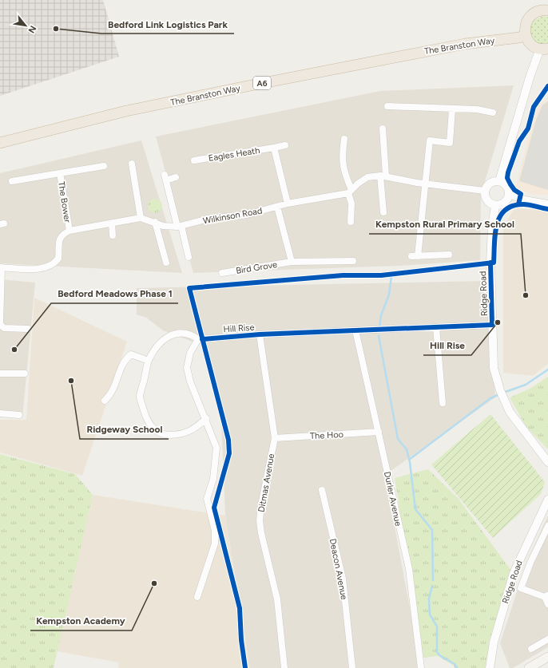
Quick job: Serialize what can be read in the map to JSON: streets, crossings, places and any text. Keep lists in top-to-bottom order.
{
  "streets": {
    "highway": ["The Branston Way", "A6"],
    "street": [
      "Eagles Heath",
      "The Bower",
      "Wilkinson Road",
      "Bird Grove",
      "Ridge Road",
      "Hill Rise",
      "The Hoo",
      "Ditmas Avenue",
      "Durler Avenue",
      "Deacon Avenue"
    ]
  },
  "crossings": [
    ["The Bower", "Wilkinson Road"],
    ["Wilkinson Road", "Ridge Road"],
    ["Ridge Road", "Hill Rise"],
    ["Hill Rise", "Ditmas Avenue"],
    ["Hill Rise", "Durler Avenue"],
    ["The Hoo", "Ditmas Avenue"],
    ["The Hoo", "Durler Avenue"]
  ],
  "places": [
    "Bedford Link Logistics Park",
    "Kempston Rural Primary School",
    "Hill Rise",
    "Bedford Meadows Phase 1",
    "Ridgeway School",
    "Kempston Academy"
  ],
  "north": "bottom right"
}
